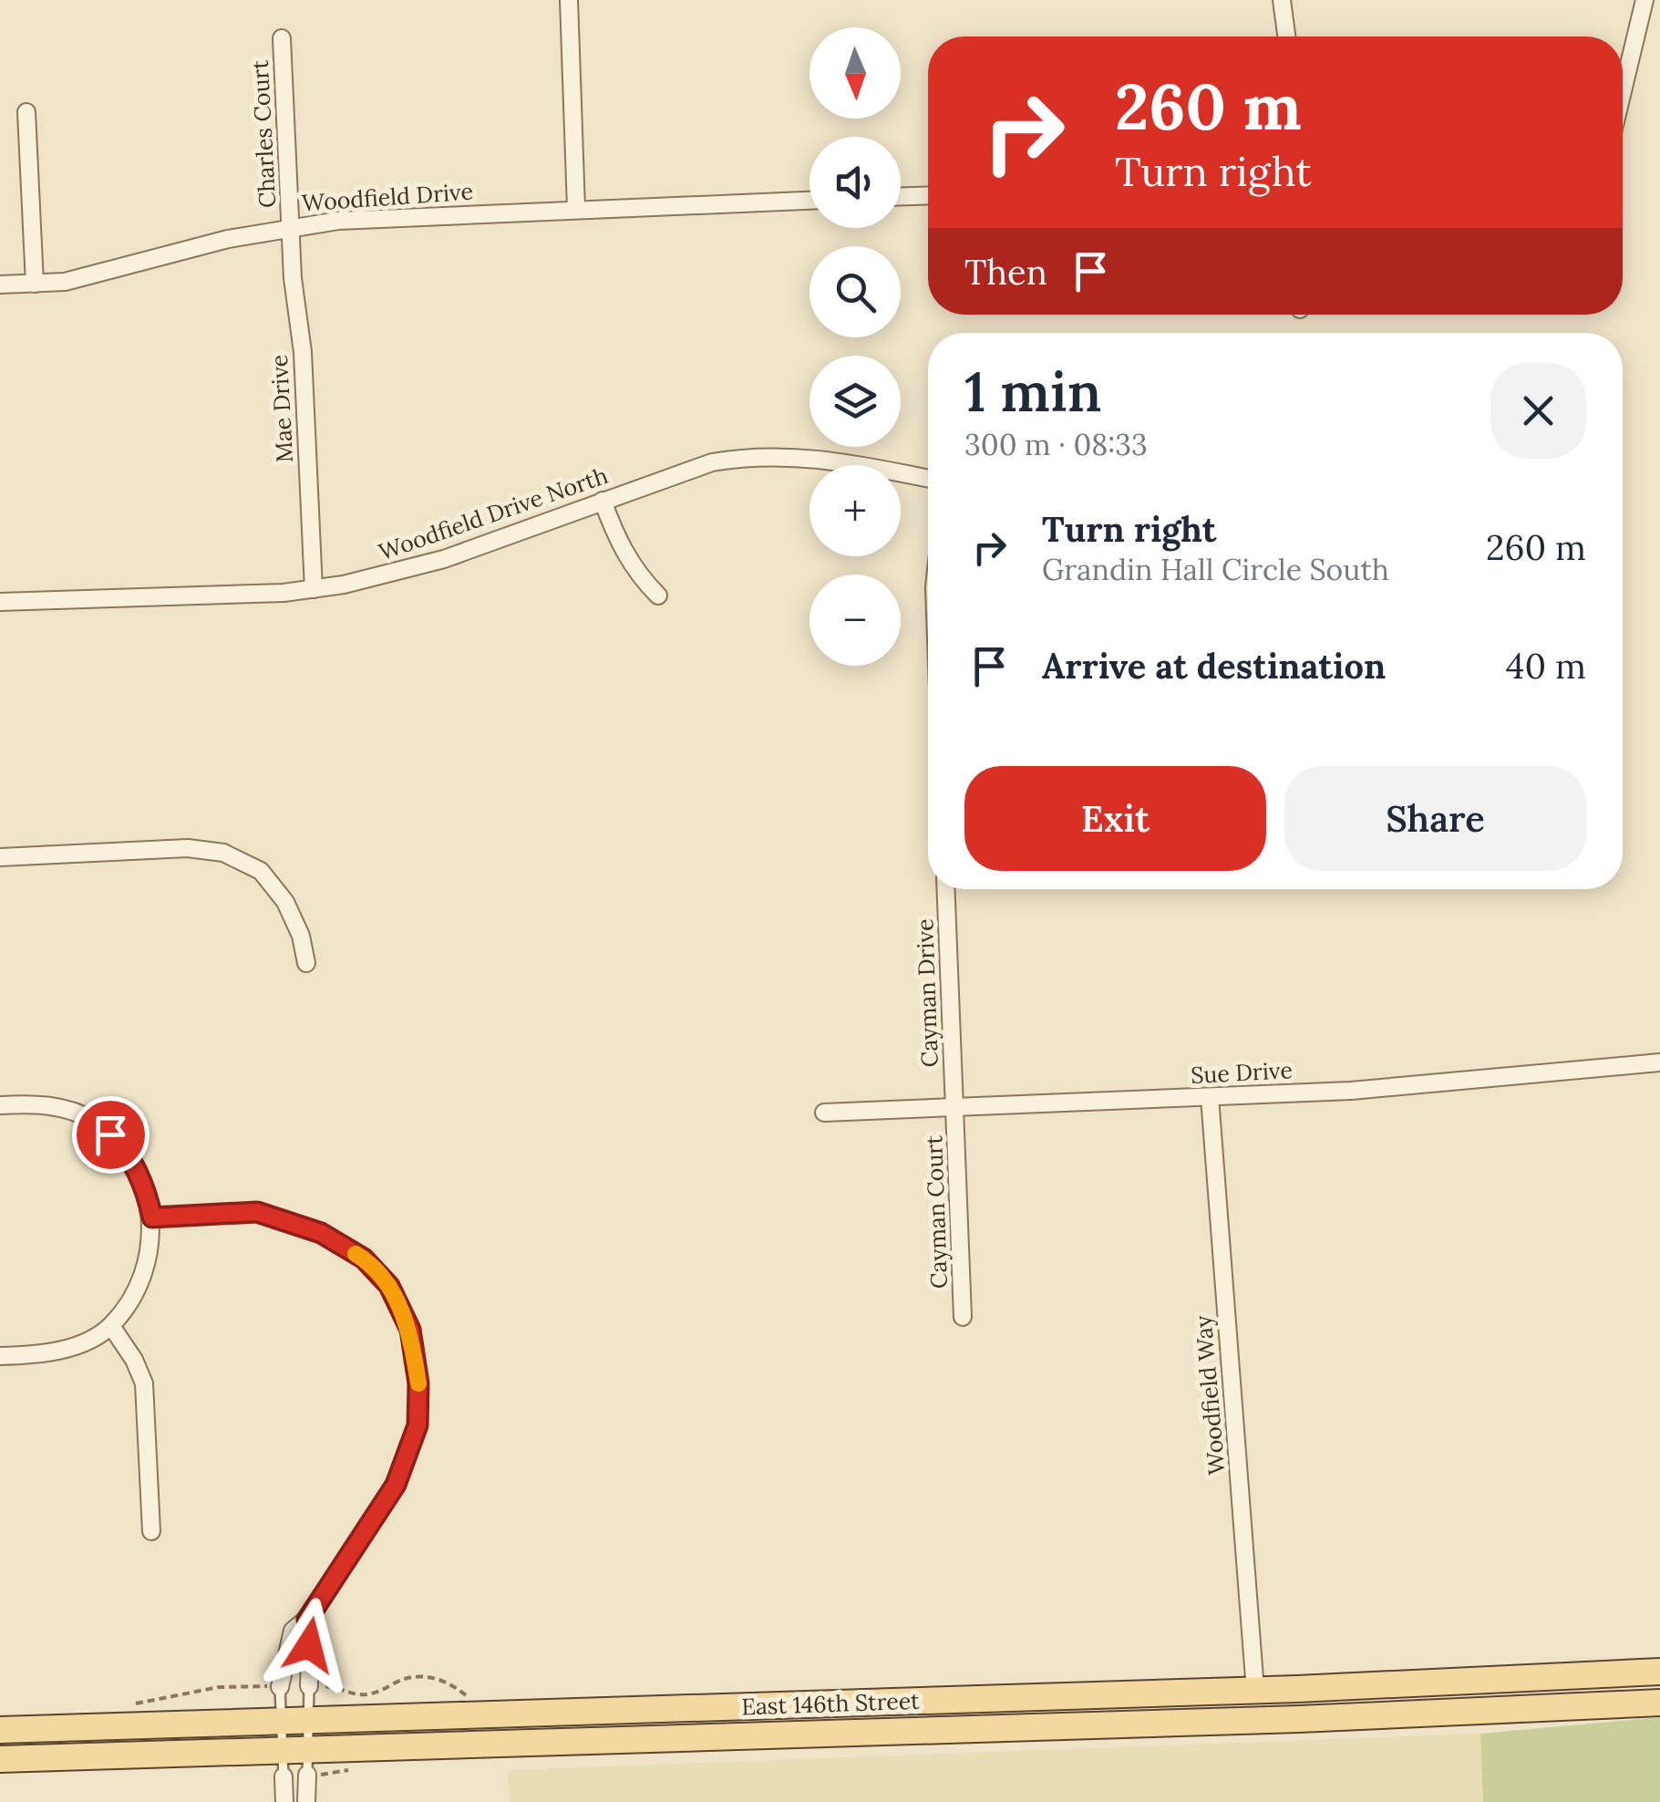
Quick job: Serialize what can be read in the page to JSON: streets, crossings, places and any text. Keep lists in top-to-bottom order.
{
  "streets": {
    "main road": ["East 146th Street"],
    "street": [
      "Charles Court",
      "Woodfield Drive",
      "Mae Drive",
      "Woodfield Drive North",
      "Cayman Drive",
      "Sue Drive",
      "Cayman Court",
      "Woodfield Way"
    ]
  },
  "crossings": [
    ["Charles Court", "Woodfield Drive"],
    ["Charles Court", "Mae Drive"],
    ["Woodfield Drive", "Mae Drive"],
    ["Mae Drive", "Woodfield Drive North"],
    ["Cayman Drive", "Sue Drive"],
    ["Cayman Drive", "Cayman Court"],
    ["Sue Drive", "Cayman Court"],
    ["Sue Drive", "Woodfield Way"],
    ["Woodfield Way", "East 146th Street"]
  ],
  "north": "bottom",
  "page": {
    "map_buttons": ["+", "−"],
    "turn": ["260 m", "Turn right"],
    "then": "Then",
    "heading": ["1 min", "300 m · 08:33"],
    "list": [
      {
        "name": "Turn right",
        "note": "Grandin Hall Circle South",
        "value": "260 m"
      },
      {
        "name": "Arrive at destination",
        "value": "40 m"
      }
    ],
    "buttons": ["Exit", "Share"]
  }
}
